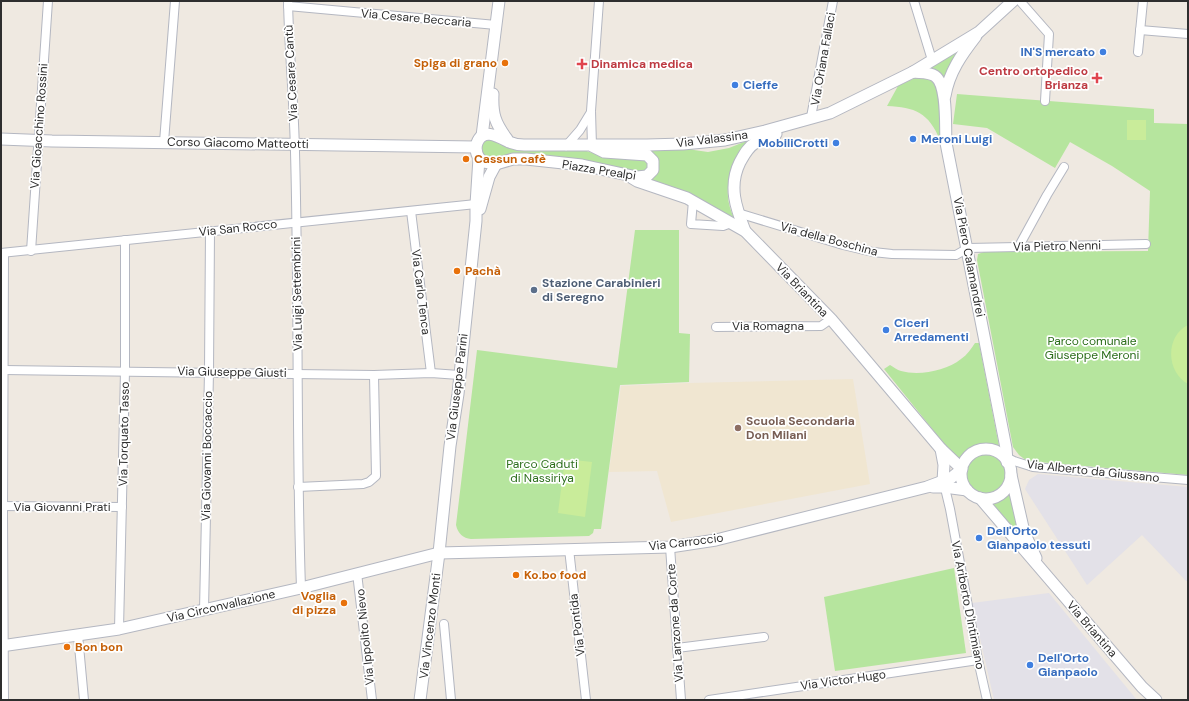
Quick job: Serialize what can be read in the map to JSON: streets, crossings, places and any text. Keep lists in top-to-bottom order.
{
  "streets": {
    "main road": [
      "Via Valassina",
      "Corso Giacomo Matteotti",
      "Piazza Prealpi",
      "Via Piero Calamandrei",
      "Via Briantina",
      "Via Giuseppe Parini",
      "Via Carroccio",
      "Via Circonvallazione",
      "Via Vincenzo Monti"
    ],
    "street": [
      "Via Cesare Beccaria",
      "Via Oriana Fallaci",
      "Via Cesare Cantù",
      "Via Gioacchino Rossini",
      "Via San Rocco",
      "Via della Boschina",
      "Via Pietro Nenni",
      "Via Carlo Tenca",
      "Via Luigi Settembrini",
      "Via Romagna",
      "Via Giuseppe Giusti",
      "Via Torquato Tasso",
      "Via Giovanni Boccaccio",
      "Via Alberto da Giussano",
      "Via Giovanni Prati",
      "Via Ariberto D'Intimiano",
      "Via Lanzone da Corte",
      "Via Pontida",
      "Via Ippolito Nievo",
      "Via Victor Hugo"
    ]
  },
  "crossings": [
    ["Via Cesare Beccaria", "Via Cesare Cantù"],
    ["Via Oriana Fallaci", "Via Valassina"],
    ["Via Cesare Cantù", "Corso Giacomo Matteotti"],
    ["Via Cesare Cantù", "Via Luigi Settembrini"],
    ["Via Gioacchino Rossini", "Corso Giacomo Matteotti"],
    ["Via Gioacchino Rossini", "Via San Rocco"],
    ["Via Valassina", "Piazza Prealpi"],
    ["Via Valassina", "Via della Boschina"],
    ["Via Valassina", "Via Piero Calamandrei"],
    ["Via Valassina", "Via Briantina"],
    ["Corso Giacomo Matteotti", "Via Luigi Settembrini"],
    ["Corso Giacomo Matteotti", "Via Giuseppe Parini"],
    ["Piazza Prealpi", "Via Briantina"],
    ["Piazza Prealpi", "Via Giuseppe Parini"],
    ["Via San Rocco", "Via Carlo Tenca"],
    ["Via San Rocco", "Via Luigi Settembrini"],
    ["Via San Rocco", "Via Giuseppe Parini"],
    ["Via San Rocco", "Via Torquato Tasso"],
    ["Via San Rocco", "Via Giovanni Boccaccio"],
    ["Via della Boschina", "Via Pietro Nenni"],
    ["Via della Boschina", "Via Piero Calamandrei"],
    ["Via Pietro Nenni", "Via Piero Calamandrei"],
    ["Via Piero Calamandrei", "Via Briantina"],
    ["Via Piero Calamandrei", "Via Alberto da Giussano"],
    ["Via Piero Calamandrei", "Via Carroccio"],
    ["Via Piero Calamandrei", "Via Ariberto D'Intimiano"],
    ["Via Briantina", "Via Romagna"],
    ["Via Briantina", "Via Alberto da Giussano"],
    ["Via Briantina", "Via Carroccio"],
    ["Via Briantina", "Via Ariberto D'Intimiano"],
    ["Via Carlo Tenca", "Via Giuseppe Giusti"],
    ["Via Luigi Settembrini", "Via Giuseppe Giusti"],
    ["Via Luigi Settembrini", "Via Circonvallazione"],
    ["Via Giuseppe Giusti", "Via Giuseppe Parini"],
    ["Via Giuseppe Giusti", "Via Torquato Tasso"],
    ["Via Giuseppe Giusti", "Via Giovanni Boccaccio"],
    ["Via Giuseppe Parini", "Via Carroccio"],
    ["Via Giuseppe Parini", "Via Circonvallazione"],
    ["Via Giuseppe Parini", "Via Vincenzo Monti"],
    ["Via Torquato Tasso", "Via Giovanni Prati"],
    ["Via Torquato Tasso", "Via Circonvallazione"],
    ["Via Giovanni Boccaccio", "Via Circonvallazione"],
    ["Via Alberto da Giussano", "Via Carroccio"],
    ["Via Alberto da Giussano", "Via Ariberto D'Intimiano"],
    ["Via Carroccio", "Via Ariberto D'Intimiano"],
    ["Via Carroccio", "Via Circonvallazione"],
    ["Via Carroccio", "Via Lanzone da Corte"],
    ["Via Carroccio", "Via Pontida"],
    ["Via Carroccio", "Via Vincenzo Monti"],
    ["Via Ariberto D'Intimiano", "Via Victor Hugo"],
    ["Via Circonvallazione", "Via Vincenzo Monti"],
    ["Via Circonvallazione", "Via Ippolito Nievo"]
  ],
  "parks": ["Parco comunale Giuseppe Meroni", "Parco Caduti di Nassiriya"],
  "places": {
    "other": [
      "IN'S mercato",
      "Spiga di grano",
      "Cieffe",
      "Meroni Luigi",
      "MobiliCrotti",
      "Cassun cafè",
      "Pachà",
      "Stazione Carabinieri di Seregno",
      "Ciceri Arredamenti",
      "Scuola Secondaria Don Milani",
      "Dell'Orto Gianpaolo tessuti",
      "Ko.bo food",
      "Voglia di pizza",
      "Bon bon",
      "Dell'Orto Gianpaolo"
    ],
    "health": ["Dinamica medica", "Centro ortopedico Brianza"]
  }
}
